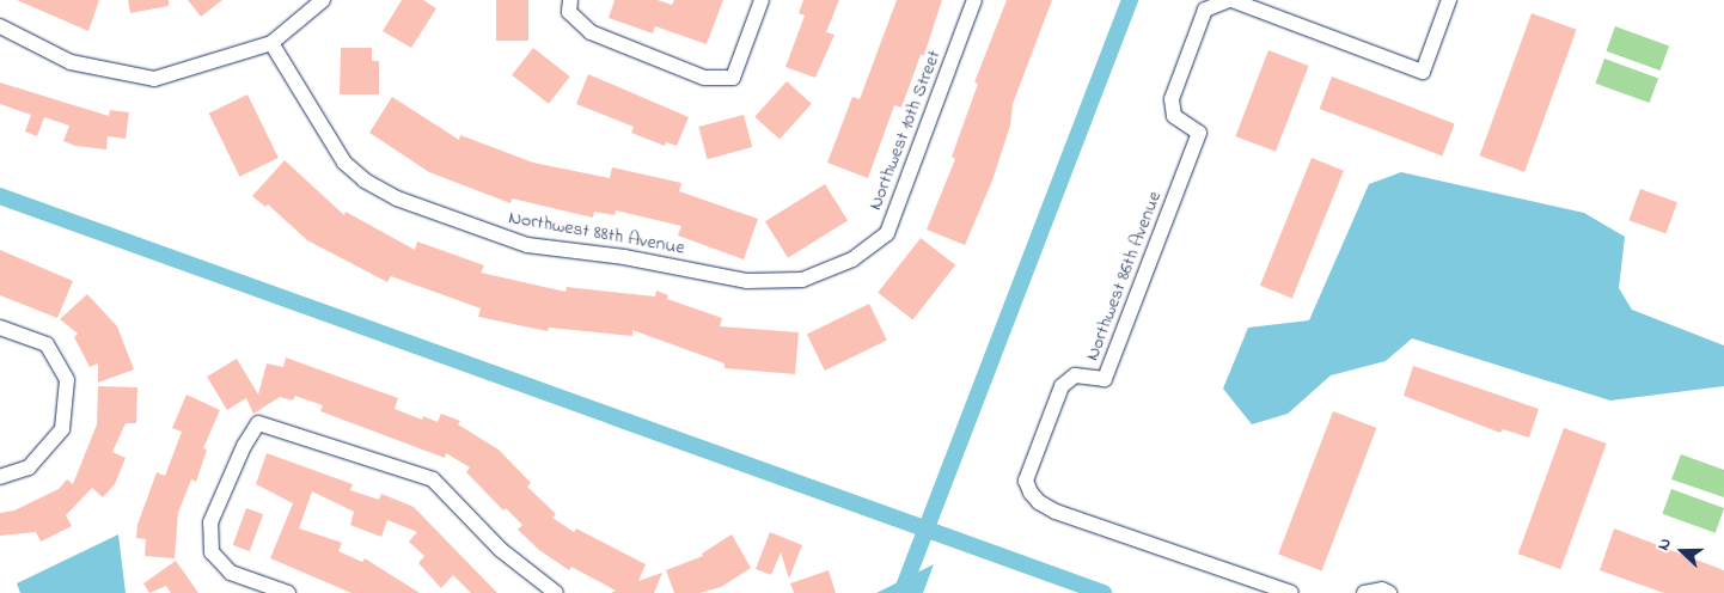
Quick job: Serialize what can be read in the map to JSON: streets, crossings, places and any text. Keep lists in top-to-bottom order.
{
  "streets": {
    "street": ["Northwest 10th Street", "Northwest 88th Avenue", "Northwest 86th Avenue"]
  },
  "crossings": [
    ["Northwest 10th Street", "Northwest 88th Avenue"]
  ],
  "north": "left"
}
